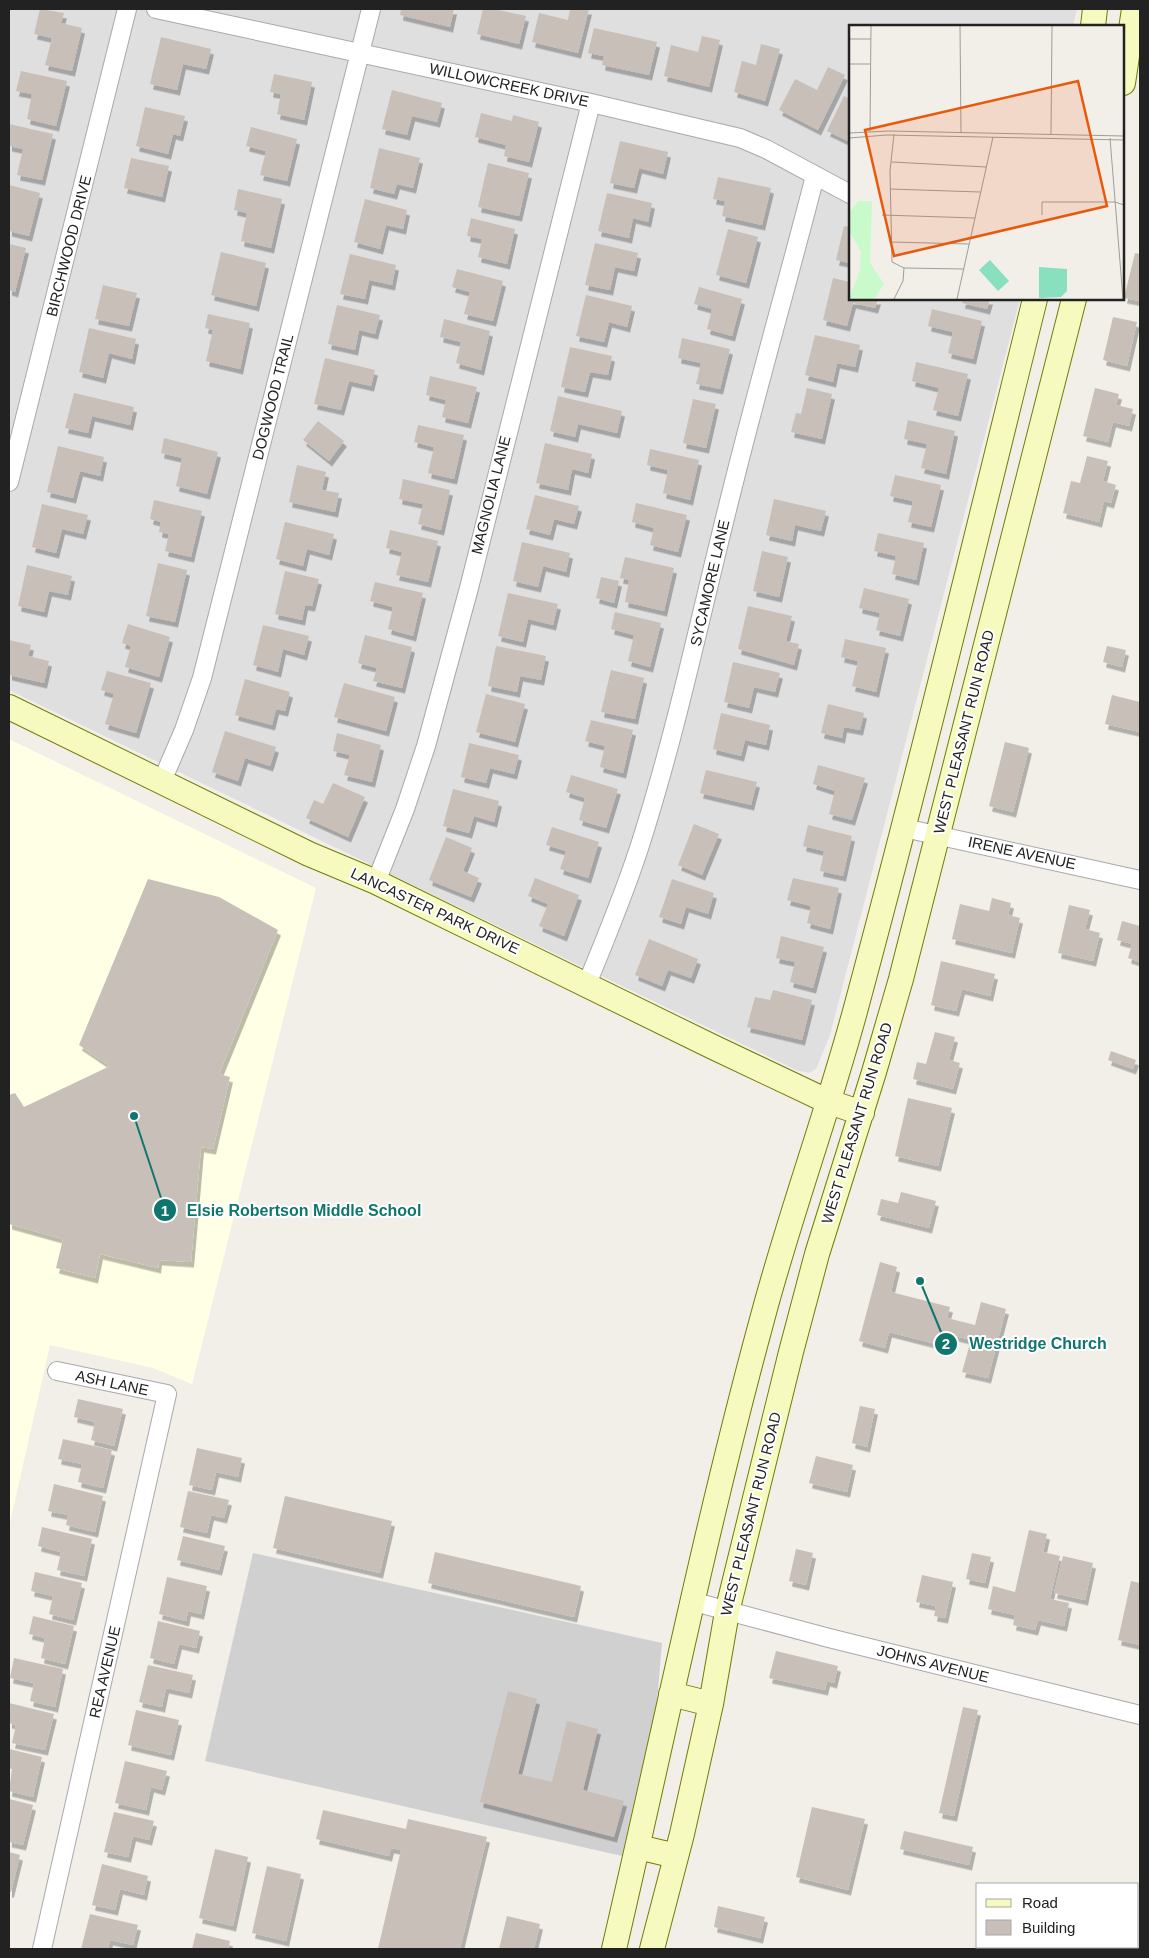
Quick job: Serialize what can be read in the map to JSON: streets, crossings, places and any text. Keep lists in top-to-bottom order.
{
  "streets": {
    "main road": ["WEST PLEASANT RUN ROAD", "LANCASTER PARK DRIVE"],
    "street": [
      "WILLOWCREEK DRIVE",
      "BIRCHWOOD DRIVE",
      "DOGWOOD TRAIL",
      "MAGNOLIA LANE",
      "SYCAMORE LANE",
      "IRENE AVENUE",
      "ASH LANE",
      "JOHNS AVENUE",
      "REA AVENUE"
    ]
  },
  "crossings": [
    ["WILLOWCREEK DRIVE", "DOGWOOD TRAIL"],
    ["WILLOWCREEK DRIVE", "MAGNOLIA LANE"],
    ["WILLOWCREEK DRIVE", "SYCAMORE LANE"],
    ["DOGWOOD TRAIL", "LANCASTER PARK DRIVE"],
    ["MAGNOLIA LANE", "LANCASTER PARK DRIVE"],
    ["SYCAMORE LANE", "LANCASTER PARK DRIVE"],
    ["WEST PLEASANT RUN ROAD", "IRENE AVENUE"],
    ["WEST PLEASANT RUN ROAD", "LANCASTER PARK DRIVE"],
    ["WEST PLEASANT RUN ROAD", "JOHNS AVENUE"],
    ["ASH LANE", "REA AVENUE"]
  ],
  "places": ["Elsie Robertson Middle School", "Westridge Church"],
  "legend": ["Road", "Building"]
}
